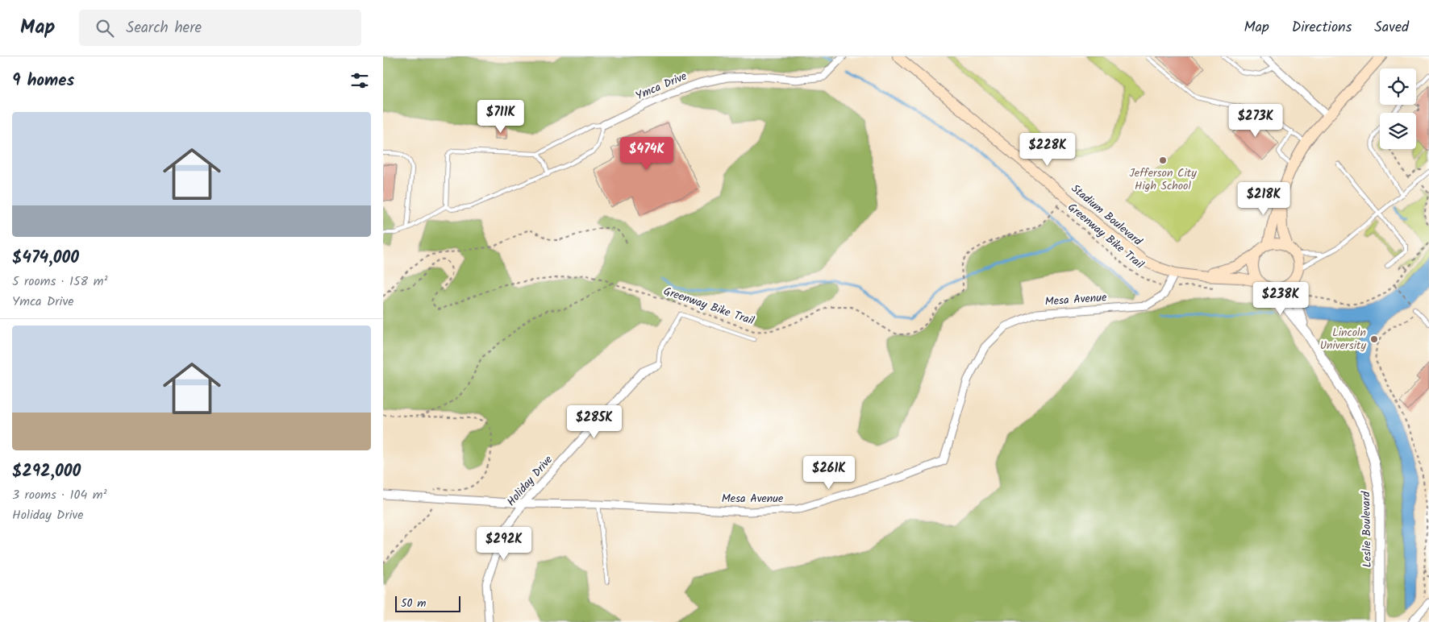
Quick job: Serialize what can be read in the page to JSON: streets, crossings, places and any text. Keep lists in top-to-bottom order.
{
  "streets": {
    "main road": ["Stadium Boulevard"],
    "street": [
      "Ymca Drive",
      "Mesa Avenue",
      "Holiday Drive",
      "Leslie Boulevard"
    ],
    "path": ["Greenway Bike Trail"]
  },
  "crossings": [
    ["Stadium Boulevard", "Mesa Avenue"],
    ["Stadium Boulevard", "Leslie Boulevard"],
    ["Greenway Bike Trail", "Mesa Avenue"],
    ["Mesa Avenue", "Holiday Drive"]
  ],
  "places": ["Jefferson City High School", "Lincoln University"],
  "scale_bar": "50 m",
  "page": {
    "header": "Map",
    "search": "Search here",
    "nav": ["Map", "Directions", "Saved"],
    "heading": "9 homes",
    "price": [
      "$711K",
      "$273K",
      "$228K",
      "$474K",
      "$218K",
      "$238K",
      "$285K",
      "$261K",
      "$292K"
    ],
    "list": [
      {
        "name": "$474,000",
        "note": "5 rooms · 158 m² · Ymca Drive"
      },
      {
        "name": "$292,000",
        "note": "3 rooms · 104 m² · Holiday Drive"
      }
    ],
    "scale": "50 m"
  }
}
